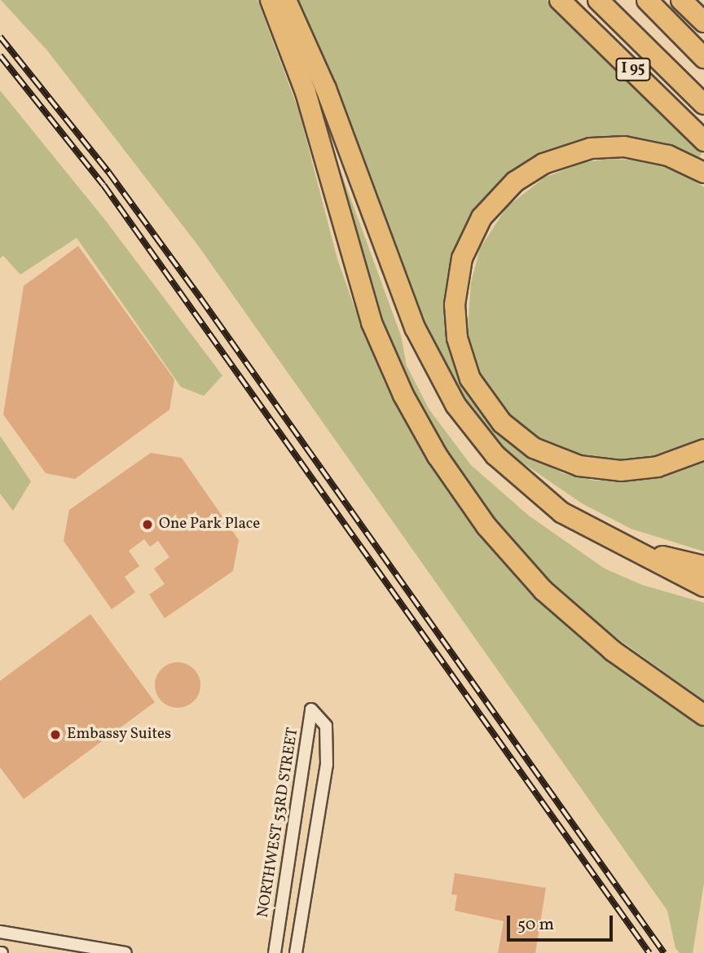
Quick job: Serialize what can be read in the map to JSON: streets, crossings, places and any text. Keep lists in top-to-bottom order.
{
  "streets": {
    "highway": ["I 95"],
    "street": ["NORTHWEST 53RD STREET"]
  },
  "places": ["One Park Place", "Embassy Suites"],
  "scale_bar": "50 m"
}
